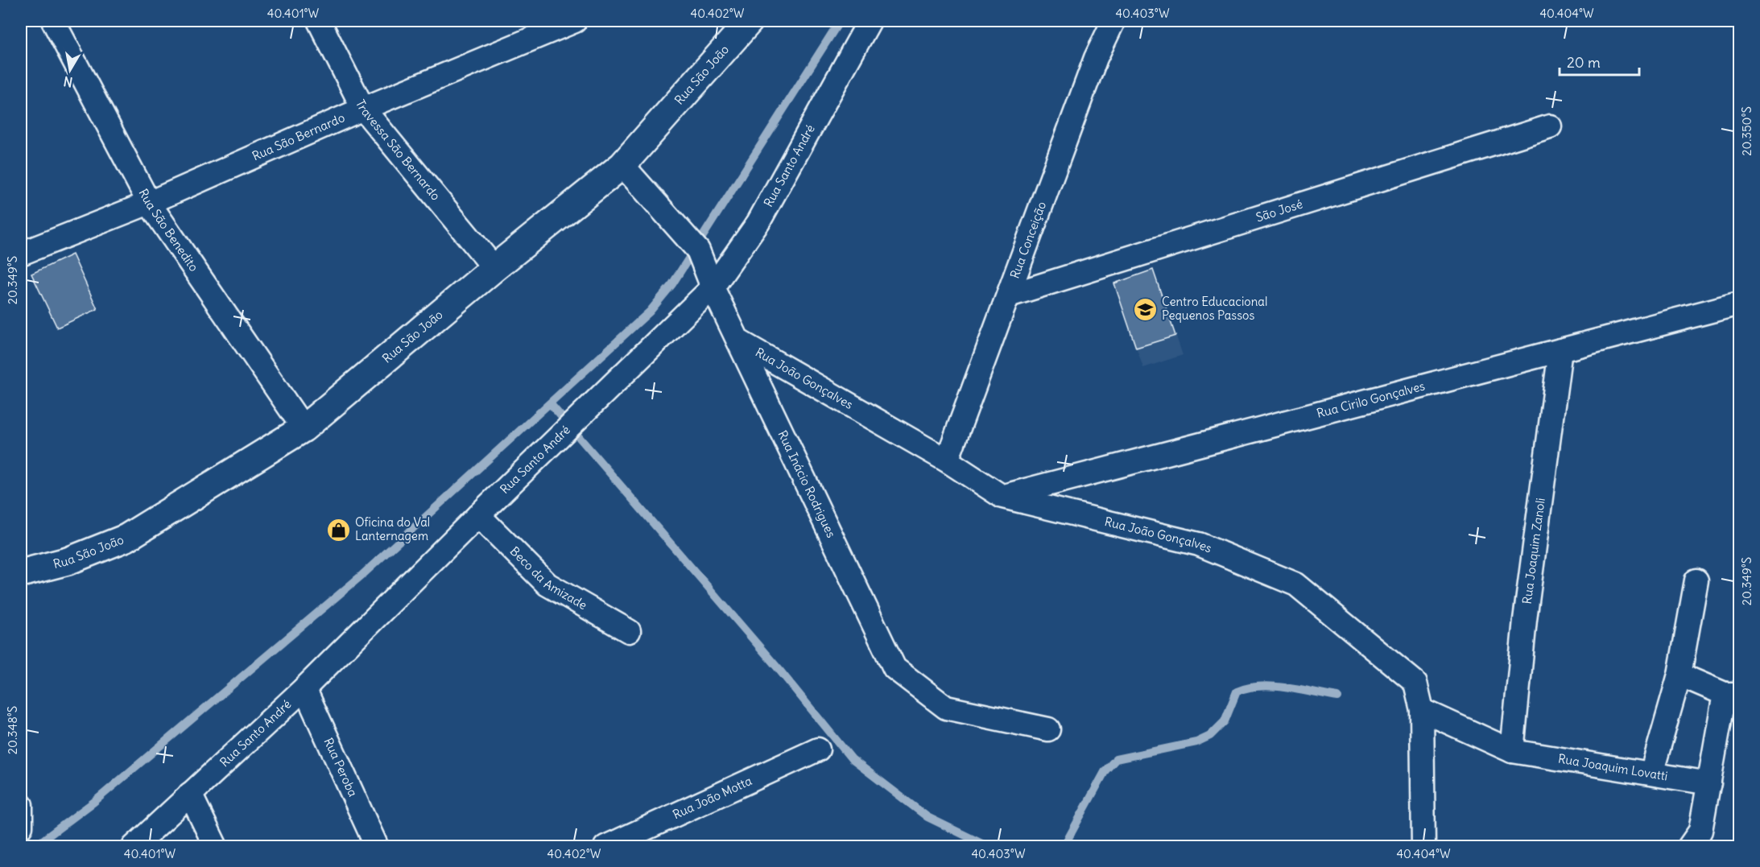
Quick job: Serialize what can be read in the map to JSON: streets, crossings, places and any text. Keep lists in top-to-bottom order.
{
  "streets": {
    "street": [
      "Rua São João",
      "Rua São Bernardo",
      "Travessa São Bernardo",
      "Rua Santo André",
      "São José",
      "Rua São Benedito",
      "Rua Conceição",
      "Rua João Gonçalves",
      "Rua Cirilo Gonçalves",
      "Rua Inácio Rodrigues",
      "Rua Joaquim Zanoli",
      "Beco da Amizade",
      "Rua Peroba",
      "Rua Joaquim Lovatti",
      "Rua João Motta"
    ]
  },
  "crossings": [
    ["Rua São João", "Travessa São Bernardo"],
    ["Rua São João", "Rua São Benedito"],
    ["Rua São João", "Rua Inácio Rodrigues"],
    ["Rua São Bernardo", "Travessa São Bernardo"],
    ["Rua São Bernardo", "Rua São Benedito"],
    ["Rua Santo André", "Rua Inácio Rodrigues"],
    ["Rua Santo André", "Beco da Amizade"],
    ["Rua Santo André", "Rua Peroba"],
    ["São José", "Rua Conceição"],
    ["Rua Conceição", "Rua João Gonçalves"],
    ["Rua João Gonçalves", "Rua Cirilo Gonçalves"],
    ["Rua João Gonçalves", "Rua Inácio Rodrigues"],
    ["Rua João Gonçalves", "Rua Joaquim Lovatti"],
    ["Rua Cirilo Gonçalves", "Rua Joaquim Zanoli"],
    ["Rua Joaquim Zanoli", "Rua Joaquim Lovatti"]
  ],
  "places": {
    "school or university": ["Centro Educacional Pequenos Passos"],
    "shop": ["Oficina do Val Lanternagem"]
  },
  "scale_bar": "20 m",
  "north": "bottom",
  "coordinates": [
    "40.401°W",
    "40.402°W",
    "40.403°W",
    "40.404°W",
    "20.350°S",
    "20.349°S",
    "20.348°S"
  ]
}
